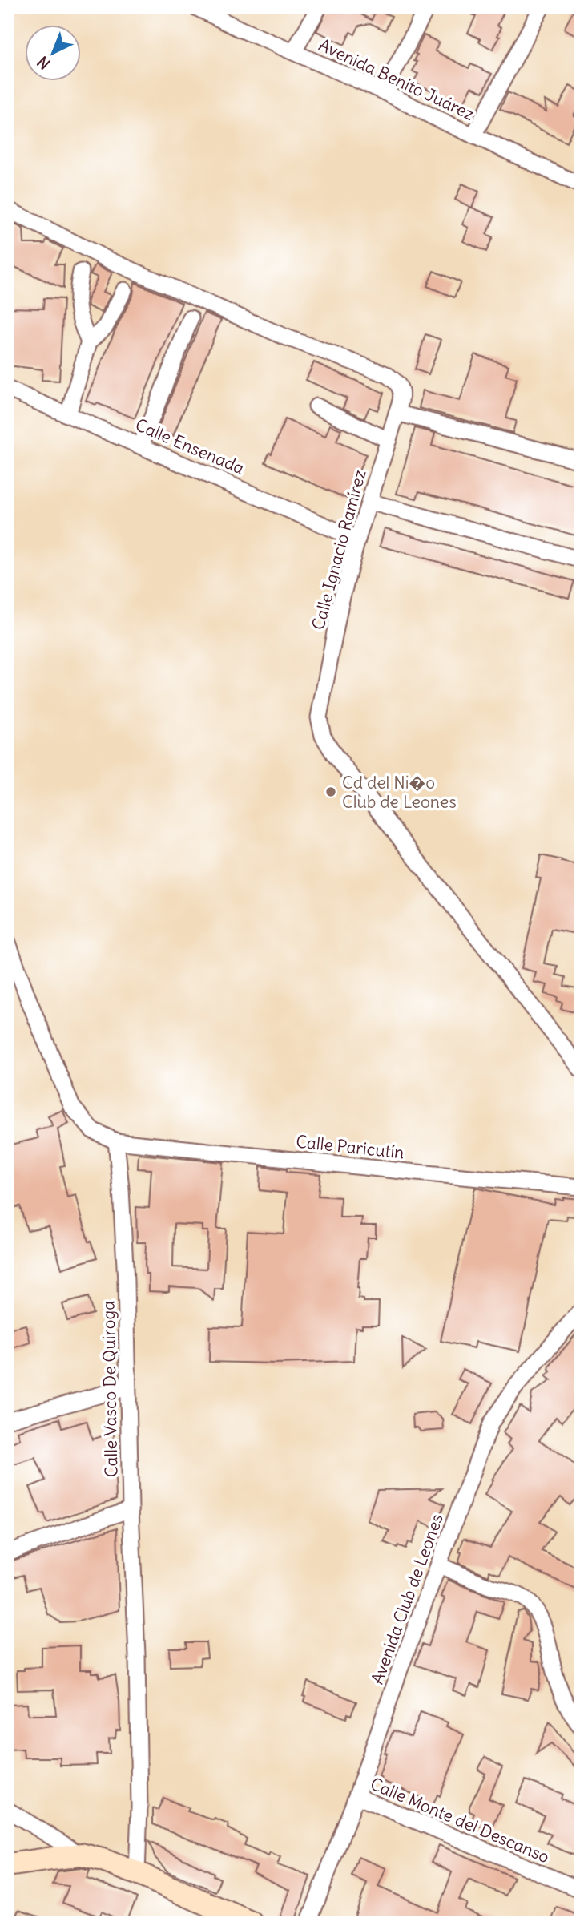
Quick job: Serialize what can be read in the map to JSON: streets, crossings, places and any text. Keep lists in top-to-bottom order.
{
  "streets": {
    "street": [
      "Avenida Benito Juárez",
      "Calle Ensenada",
      "Calle Ignacio Ramírez",
      "Calle Paricutín",
      "Calle Vasco De Quiroga",
      "Avenida Club de Leones",
      "Calle Monte del Descanso"
    ]
  },
  "crossings": [
    ["Calle Ensenada", "Calle Ignacio Ramírez"],
    ["Calle Paricutín", "Calle Vasco De Quiroga"],
    ["Avenida Club de Leones", "Calle Monte del Descanso"]
  ],
  "places": ["Cd del Ni�o Club de Leones"],
  "north": "bottom left"
}
